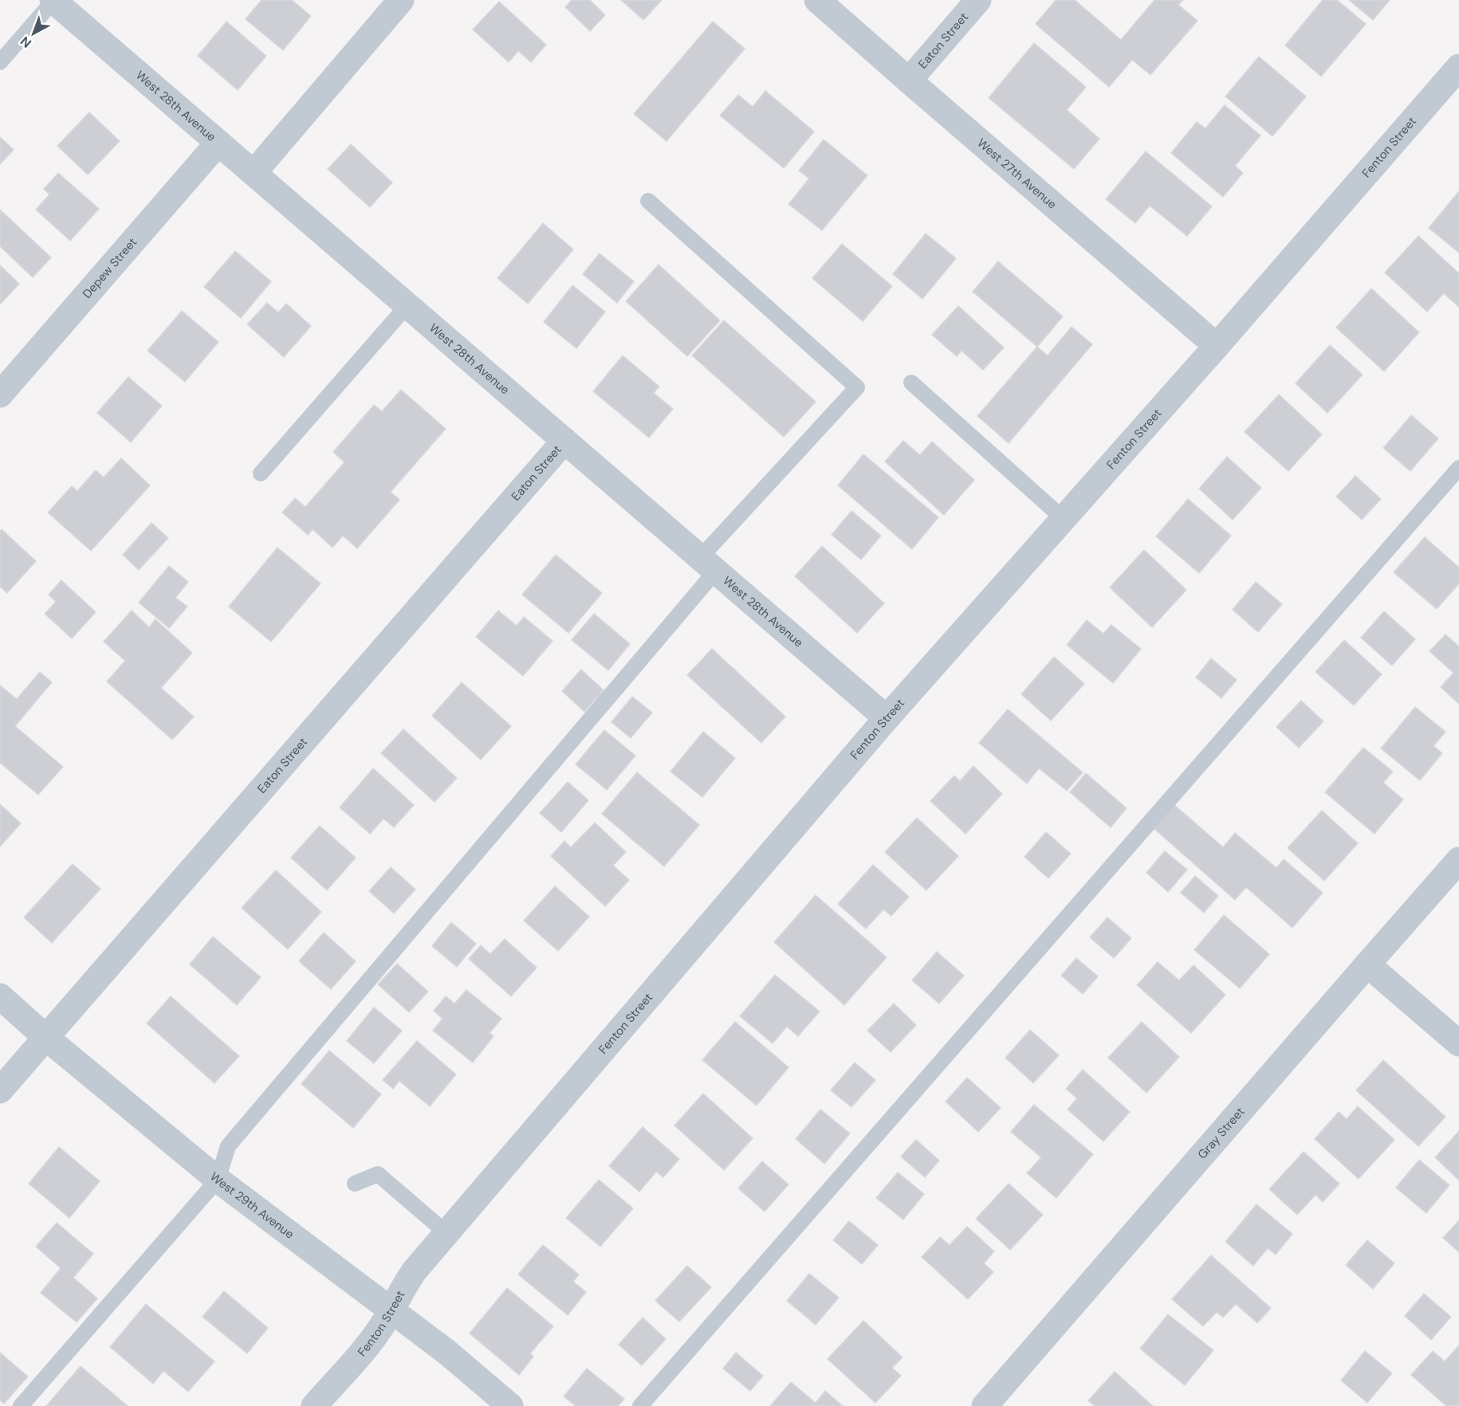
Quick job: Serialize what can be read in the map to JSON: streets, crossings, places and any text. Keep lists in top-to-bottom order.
{
  "streets": {
    "street": [
      "Eaton Street",
      "West 28th Avenue",
      "Fenton Street",
      "West 27th Avenue",
      "Depew Street",
      "Gray Street",
      "West 29th Avenue"
    ]
  },
  "crossings": [
    ["Eaton Street", "West 28th Avenue"],
    ["Eaton Street", "West 27th Avenue"],
    ["Eaton Street", "West 29th Avenue"],
    ["West 28th Avenue", "Fenton Street"],
    ["West 28th Avenue", "Depew Street"],
    ["Fenton Street", "West 27th Avenue"],
    ["Fenton Street", "West 29th Avenue"]
  ],
  "north": "bottom left"
}
